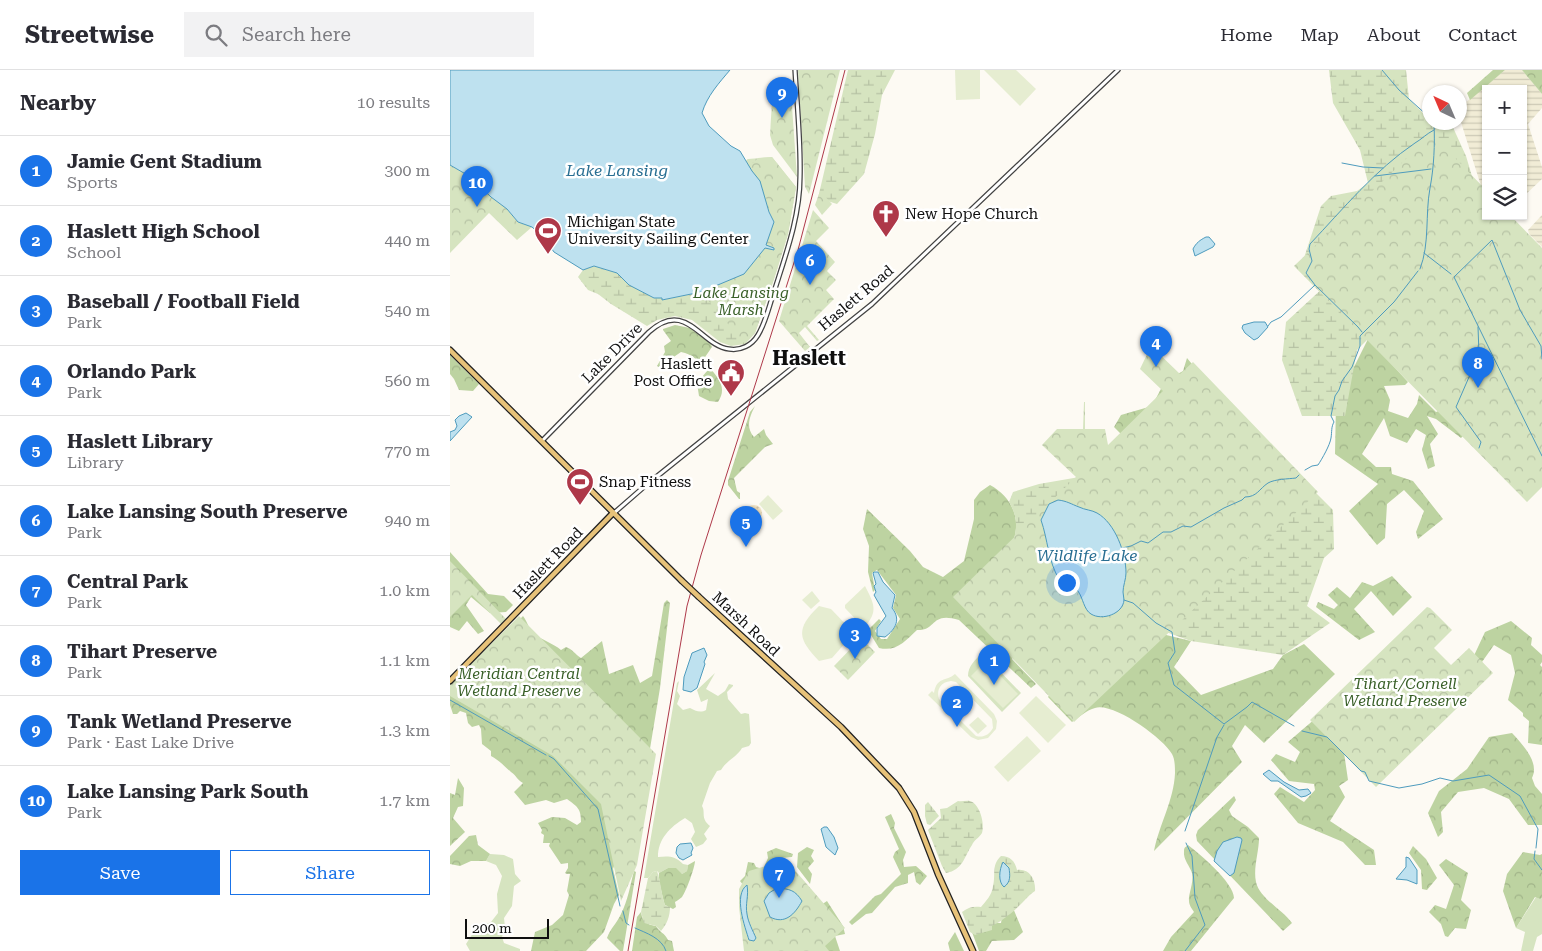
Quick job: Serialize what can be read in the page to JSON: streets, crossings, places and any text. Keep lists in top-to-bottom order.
{
  "streets": {
    "main road": ["Haslett Road", "Marsh Road"],
    "street": ["Lake Drive"]
  },
  "crossings": [
    ["Haslett Road", "Marsh Road"],
    ["Lake Drive", "Marsh Road"]
  ],
  "districts": ["Haslett"],
  "water": ["Lake Lansing", "Wildlife Lake"],
  "parks": ["Lake Lansing Marsh", "Meridian Central Wetland Preserve", "Tihart/Cornell Wetland Preserve"],
  "places": {
    "church": ["New Hope Church"],
    "sports": ["Michigan State University Sailing Center", "Snap Fitness"],
    "public building": ["Haslett Post Office"]
  },
  "scale_bar": "200 m",
  "north": "top left",
  "page": {
    "header": "Streetwise",
    "search": "Search here",
    "nav": [
      "Home",
      "Map",
      "About",
      "Contact"
    ],
    "heading": ["Nearby", "10 results"],
    "pins": [
      "9",
      "10",
      "6",
      "4",
      "8",
      "5",
      "3",
      "1",
      "2",
      "7"
    ],
    "map_buttons": ["+", "−"],
    "list": [
      {
        "mark": "1",
        "name": "Jamie Gent Stadium",
        "note": "Sports",
        "value": "300 m"
      },
      {
        "mark": "2",
        "name": "Haslett High School",
        "note": "School",
        "value": "440 m"
      },
      {
        "mark": "3",
        "name": "Baseball / Football Field",
        "note": "Park",
        "value": "540 m"
      },
      {
        "mark": "4",
        "name": "Orlando Park",
        "note": "Park",
        "value": "560 m"
      },
      {
        "mark": "5",
        "name": "Haslett Library",
        "note": "Library",
        "value": "770 m"
      },
      {
        "mark": "6",
        "name": "Lake Lansing South Preserve",
        "note": "Park",
        "value": "940 m"
      },
      {
        "mark": "7",
        "name": "Central Park",
        "note": "Park",
        "value": "1.0 km"
      },
      {
        "mark": "8",
        "name": "Tihart Preserve",
        "note": "Park",
        "value": "1.1 km"
      },
      {
        "mark": "9",
        "name": "Tank Wetland Preserve",
        "note": "Park · East Lake Drive",
        "value": "1.3 km"
      },
      {
        "mark": "10",
        "name": "Lake Lansing Park South",
        "note": "Park",
        "value": "1.7 km"
      }
    ],
    "buttons": ["Save", "Share"],
    "scale": "200 m"
  }
}
